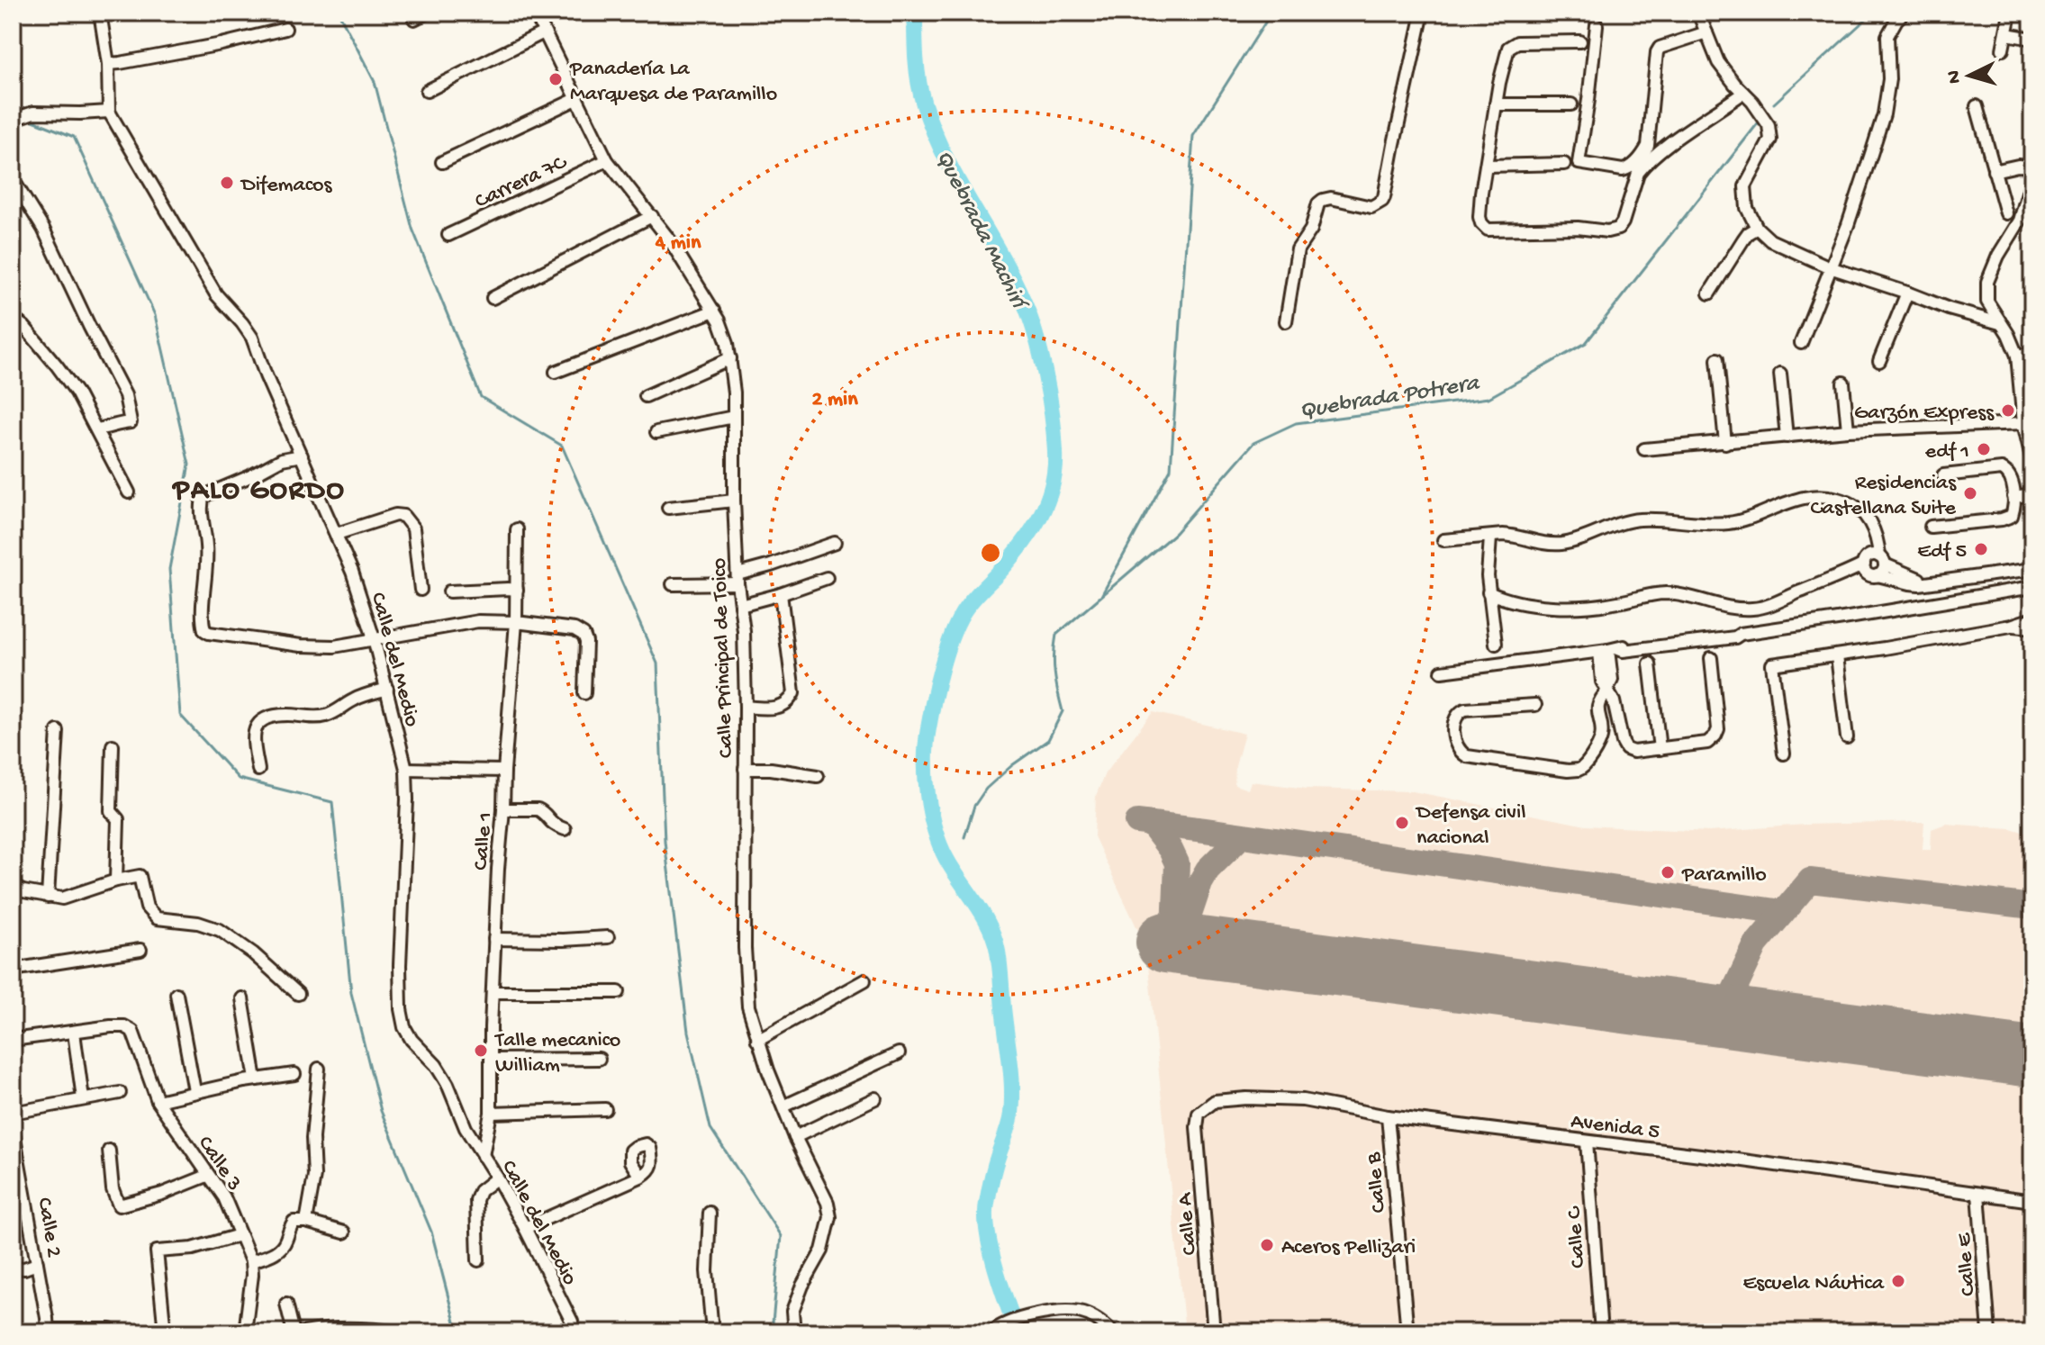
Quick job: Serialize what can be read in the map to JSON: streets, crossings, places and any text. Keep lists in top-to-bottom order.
{
  "streets": {
    "street": [
      "Carrera 7C",
      "Calle Principal de Toico",
      "Calle del Medio",
      "Calle 1",
      "Avenida 5",
      "Calle 3",
      "Calle B",
      "Calle A",
      "Calle 2",
      "Calle C",
      "Calle E"
    ]
  },
  "crossings": [
    ["Carrera 7C", "Calle Principal de Toico"],
    ["Calle del Medio", "Calle 1"],
    ["Avenida 5", "Calle B"],
    ["Avenida 5", "Calle A"],
    ["Avenida 5", "Calle C"],
    ["Avenida 5", "Calle E"]
  ],
  "districts": ["PALO GORDO"],
  "water": ["Quebrada Machirí", "Quebrada Potrera"],
  "places": [
    "Panadería La Marquesa de Paramillo",
    "Difemacos",
    "Garzón Express",
    "edf 1",
    "Residencias Castellana Suite",
    "Edf 5",
    "Defensa civil nacional",
    "Paramillo",
    "Talle mecanico William",
    "Aceros Pellizari",
    "Escuela Náutica"
  ],
  "north": "left",
  "rings": ["4 min", "2 min"]
}
